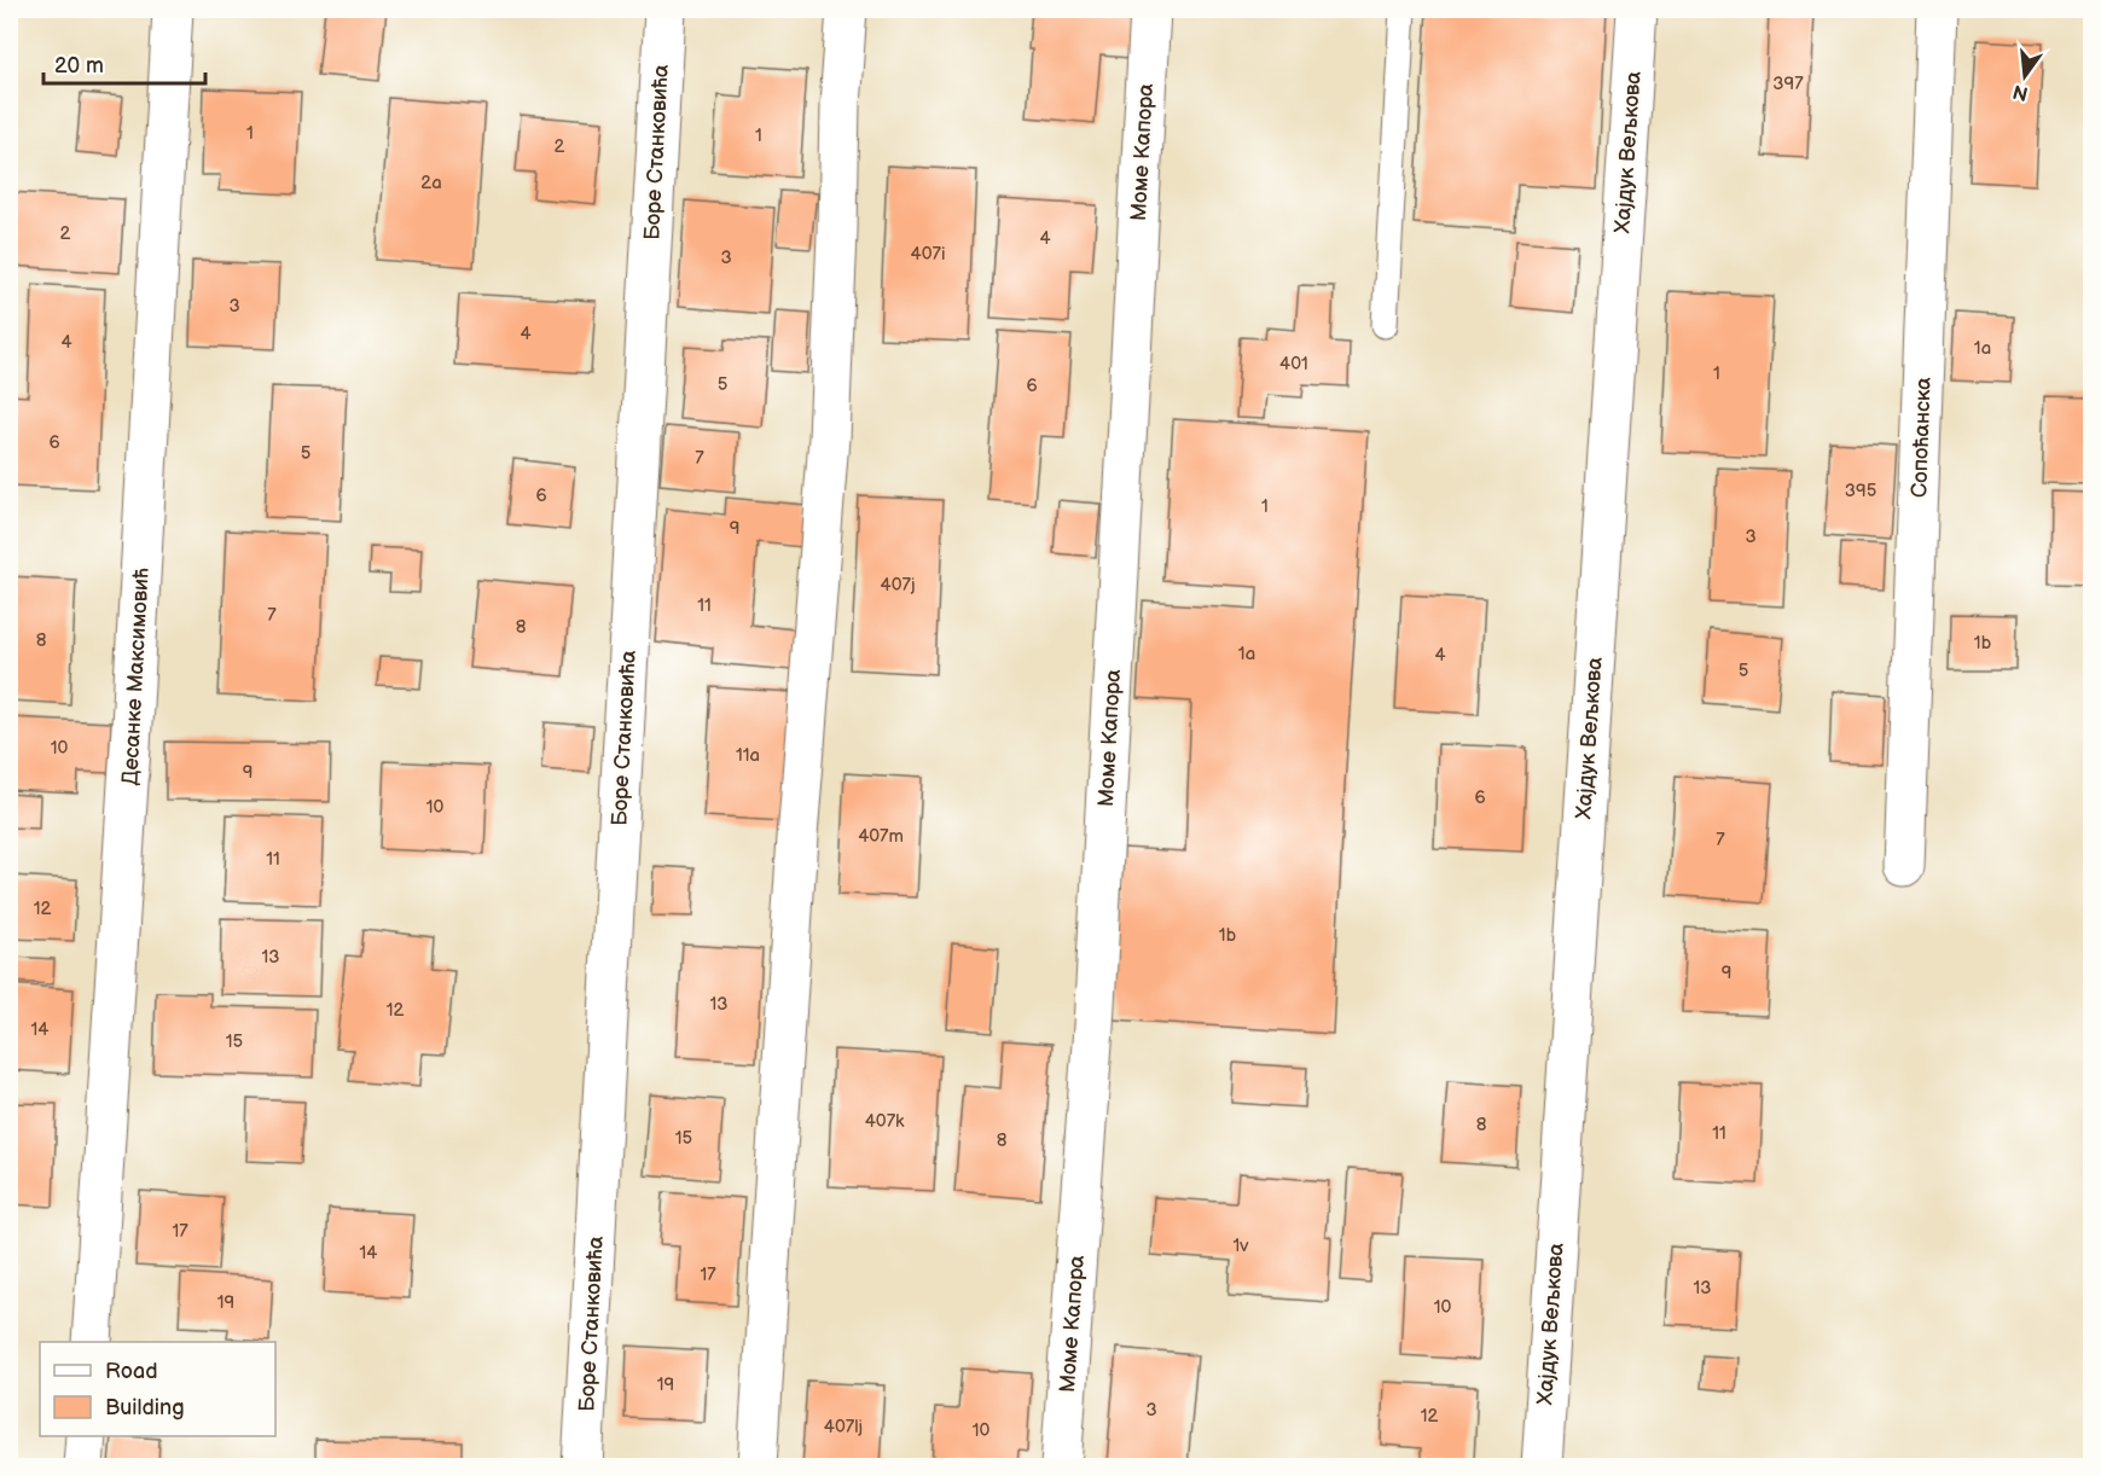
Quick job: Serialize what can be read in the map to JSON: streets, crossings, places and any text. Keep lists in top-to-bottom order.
{
  "streets": {
    "street": [
      "Боре Станковића",
      "Моме Капора",
      "Хајдук Вељкова",
      "Сопоћанска",
      "Десанке Максимовић"
    ]
  },
  "house_numbers": [
    "397",
    "1",
    "1",
    "2",
    "2a",
    "2",
    "4",
    "407i",
    "3",
    "3",
    "4",
    "4",
    "1a",
    "401",
    "1",
    "5",
    "6",
    "6",
    "5",
    "7",
    "395",
    "6",
    "1",
    "9",
    "3",
    "407j",
    "11",
    "7",
    "8",
    "8",
    "1b",
    "1a",
    "4",
    "5",
    "10",
    "11a",
    "9",
    "6",
    "10",
    "407m",
    "7",
    "11",
    "12",
    "1b",
    "13",
    "9",
    "13",
    "12",
    "14",
    "15",
    "407k",
    "8",
    "11",
    "15",
    "8",
    "17",
    "1v",
    "14",
    "17",
    "13",
    "19",
    "10",
    "19",
    "3",
    "12",
    "407lj",
    "10"
  ],
  "legend": ["Road", "Building"],
  "scale_bar": "20 m",
  "north": "bottom"
}
